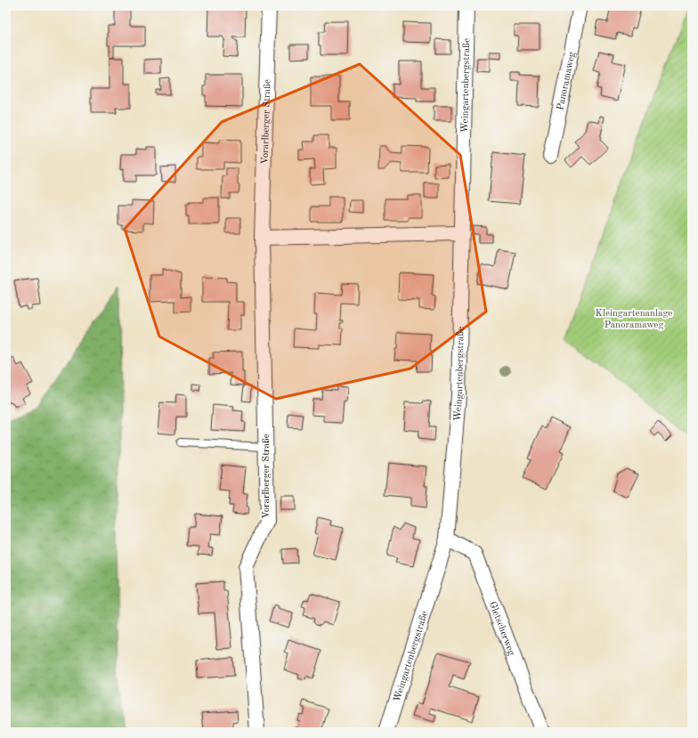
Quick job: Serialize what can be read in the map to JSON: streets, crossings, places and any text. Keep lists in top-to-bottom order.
{
  "streets": {
    "street": [
      "Panoramaweg",
      "Weingartenbergstraße",
      "Vorarlberger Straße",
      "Gletscherweg"
    ]
  },
  "crossings": [
    ["Weingartenbergstraße", "Gletscherweg"]
  ],
  "parks": ["Kleingartenanlage Panoramaweg"]
}
